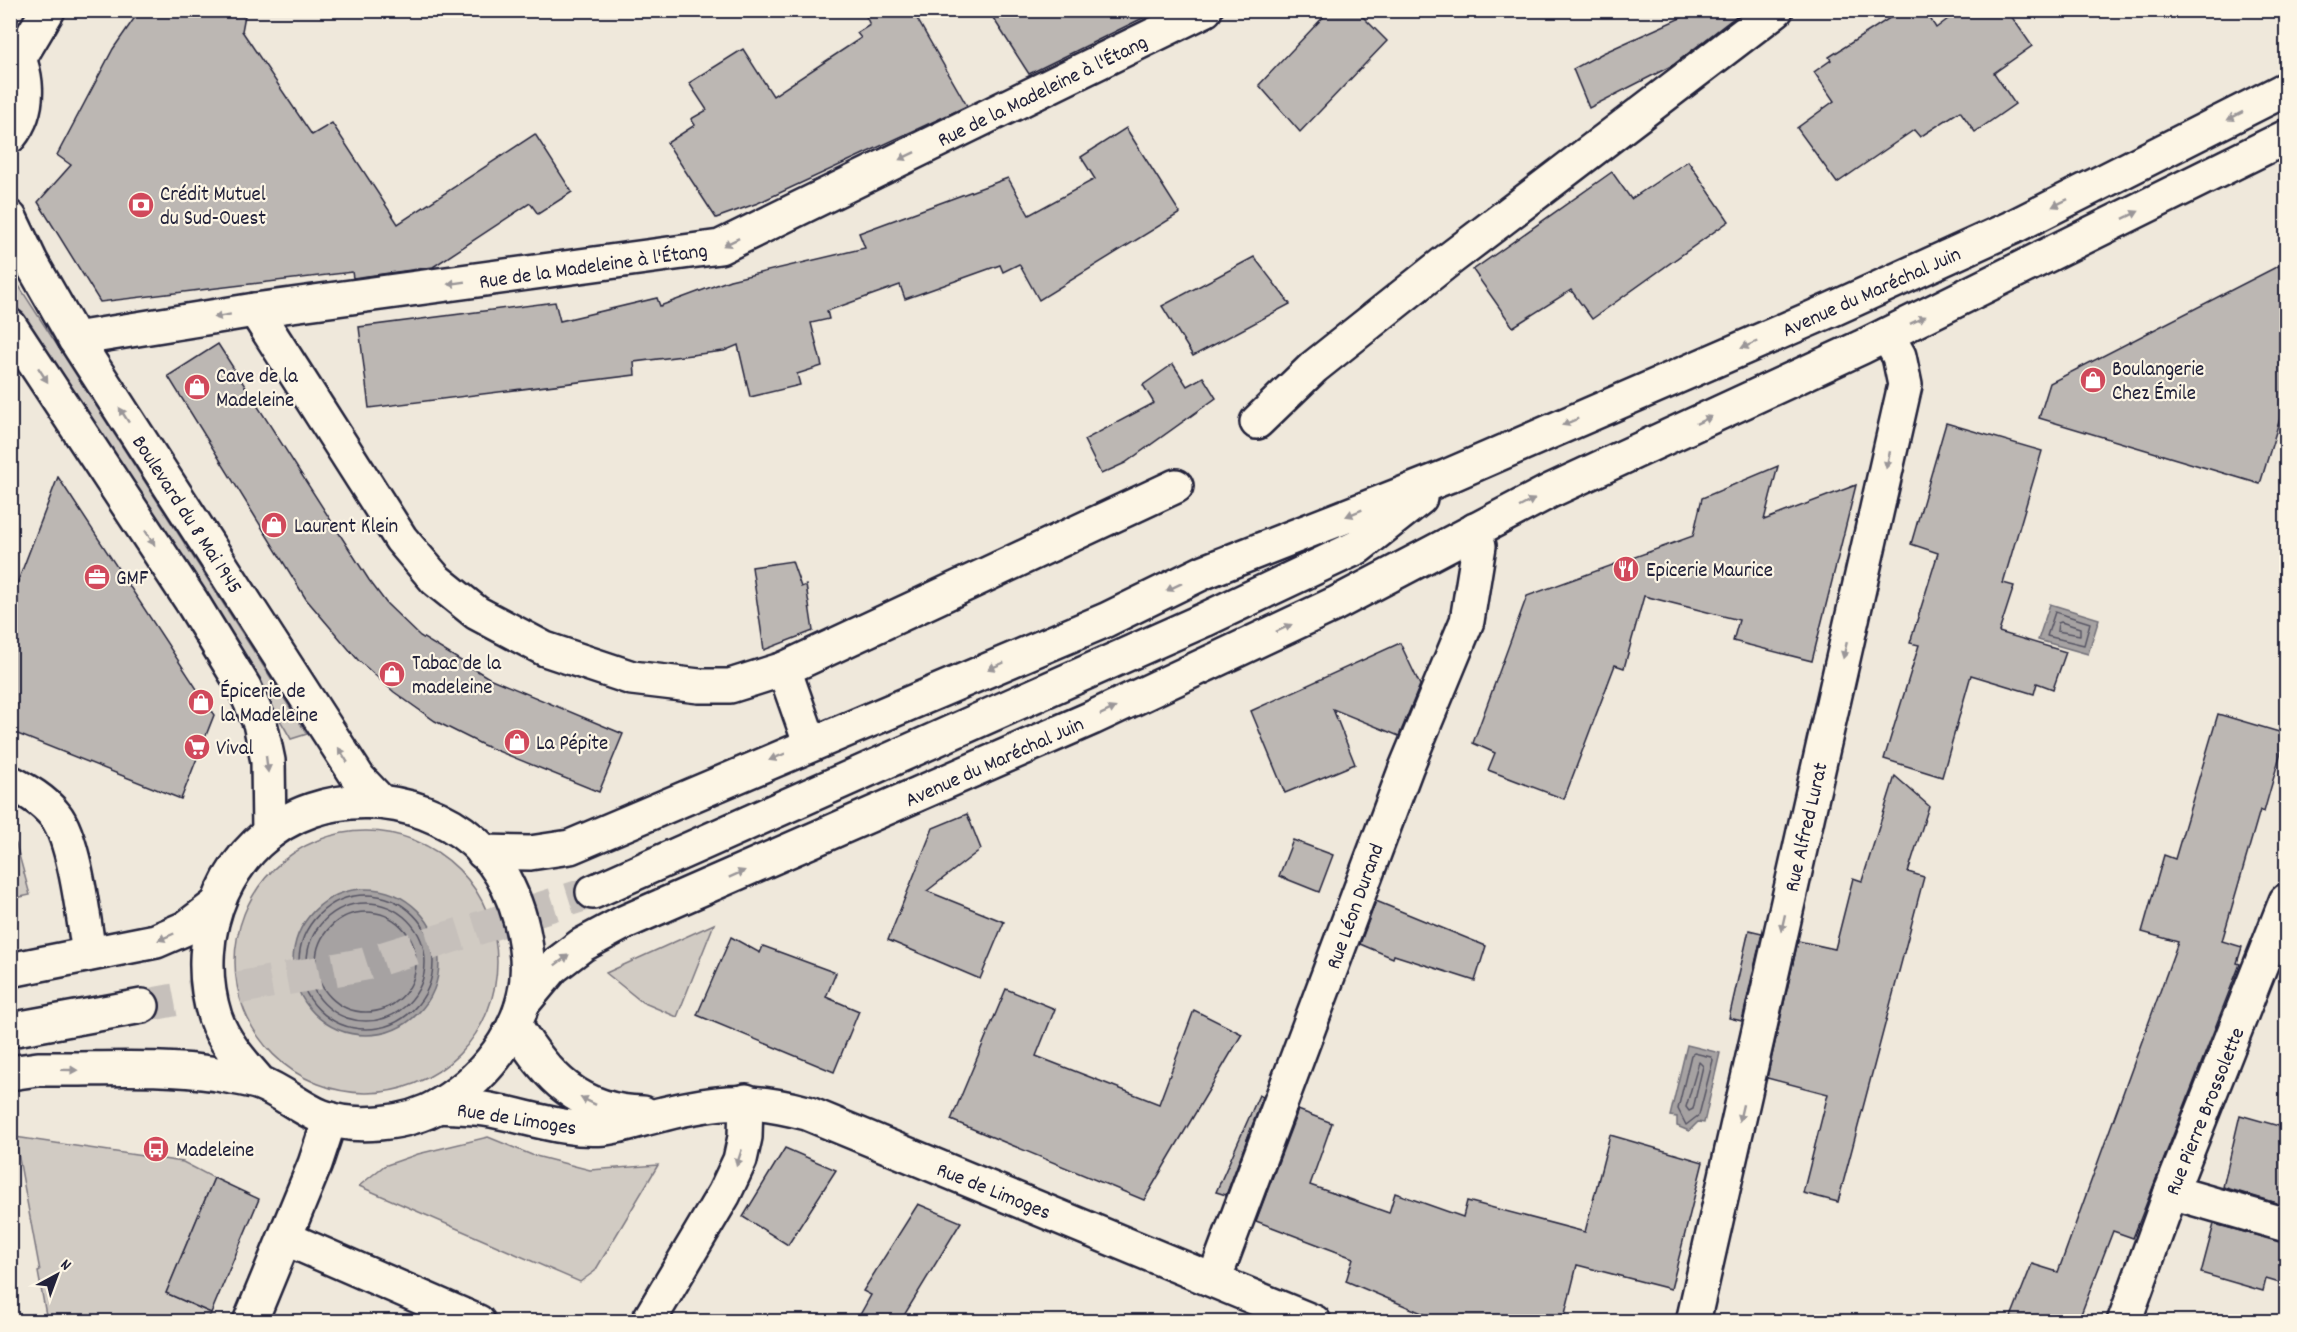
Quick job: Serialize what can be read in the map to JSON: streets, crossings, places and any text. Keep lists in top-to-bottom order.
{
  "streets": {
    "main road": [
      "Rue de la Madeleine à l'Étang",
      "Avenue du Maréchal Juin",
      "Boulevard du 8 Mai 1945",
      "Rue Alfred Lurat",
      "Rue Léon Durand",
      "Rue Pierre Brossolette",
      "Rue de Limoges"
    ]
  },
  "crossings": [
    ["Rue de la Madeleine à l'Étang", "Boulevard du 8 Mai 1945"],
    ["Avenue du Maréchal Juin", "Rue Alfred Lurat"],
    ["Avenue du Maréchal Juin", "Rue Léon Durand"],
    ["Avenue du Maréchal Juin", "Rue de Limoges"],
    ["Rue Léon Durand", "Rue de Limoges"]
  ],
  "one_way": ["Rue de la Madeleine à l'Étang", "Rue Alfred Lurat"],
  "places": {
    "bank": ["Crédit Mutuel du Sud-Ouest"],
    "shop": [
      "Boulangerie Chez Émile",
      "Cave de la Madeleine",
      "Laurent Klein",
      "Tabac de la madeleine",
      "Épicerie de la Madeleine",
      "La Pépite"
    ],
    "restaurant": ["Epicerie Maurice"],
    "office": ["GMF"],
    "supermarket": ["Vival"],
    "bus stop": ["Madeleine"]
  },
  "north": "top right"
}
